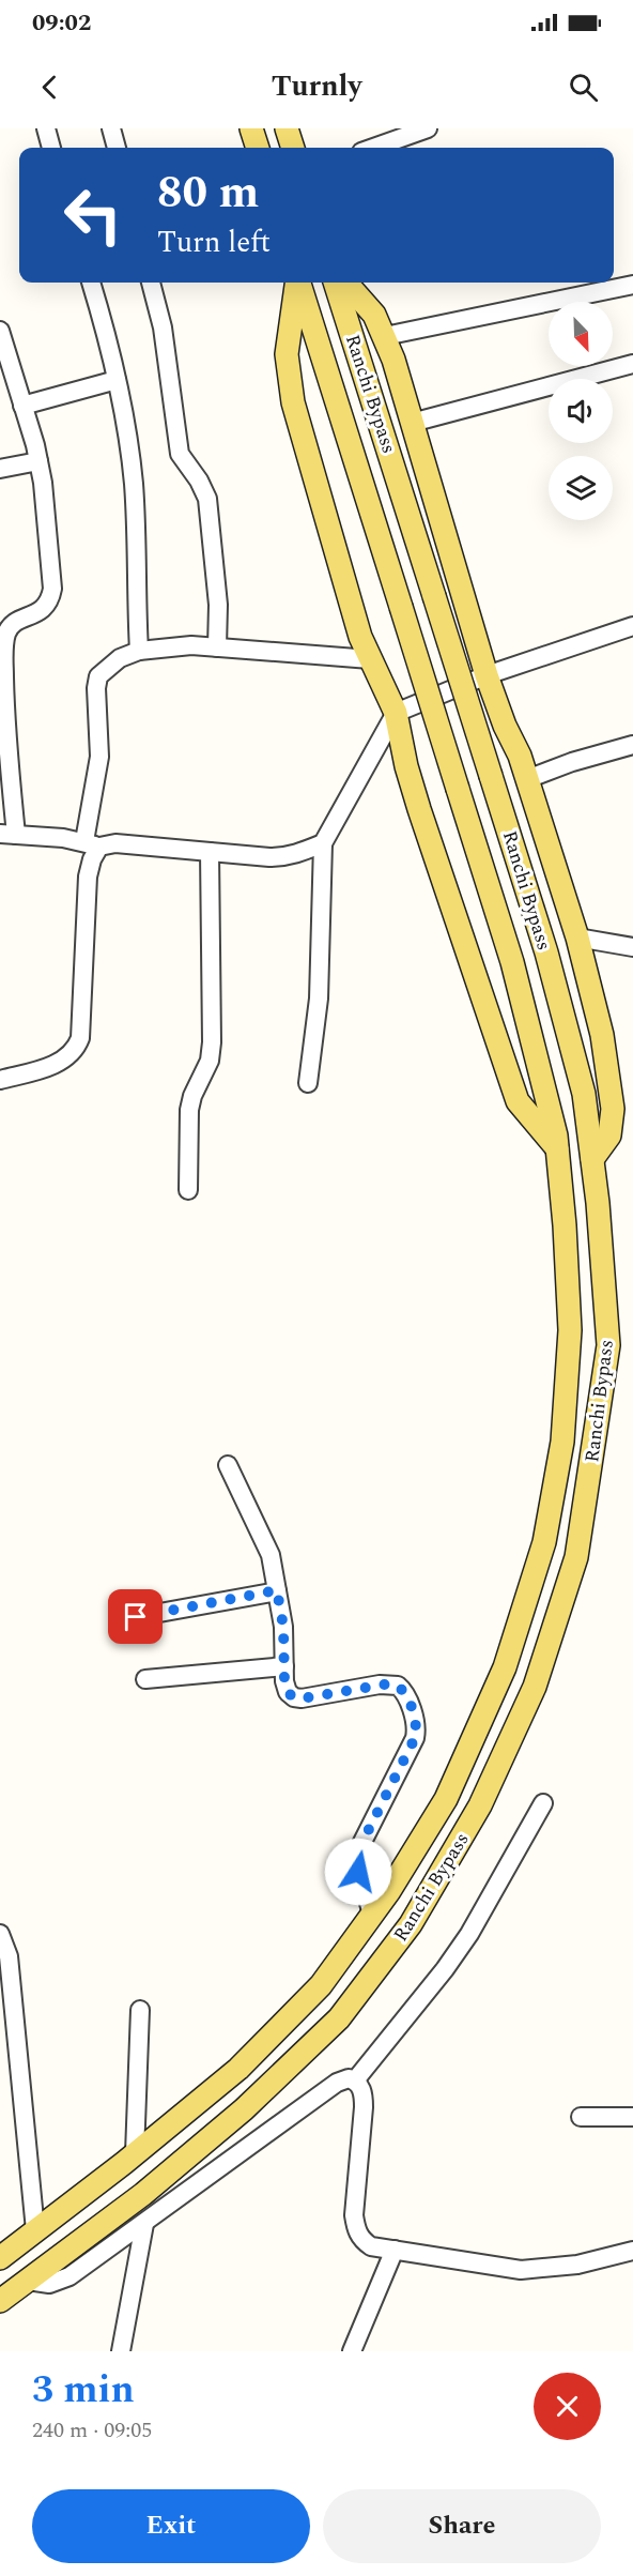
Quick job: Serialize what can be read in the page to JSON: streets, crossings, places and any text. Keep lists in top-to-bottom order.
{
  "streets": {
    "main road": ["Ranchi Bypass"]
  },
  "north": "bottom right",
  "page": {
    "status": "09:02",
    "header": "Turnly",
    "turn": ["80 m", "Turn left"],
    "heading": ["3 min", "240 m · 09:05"],
    "buttons": ["Exit", "Share"]
  }
}
